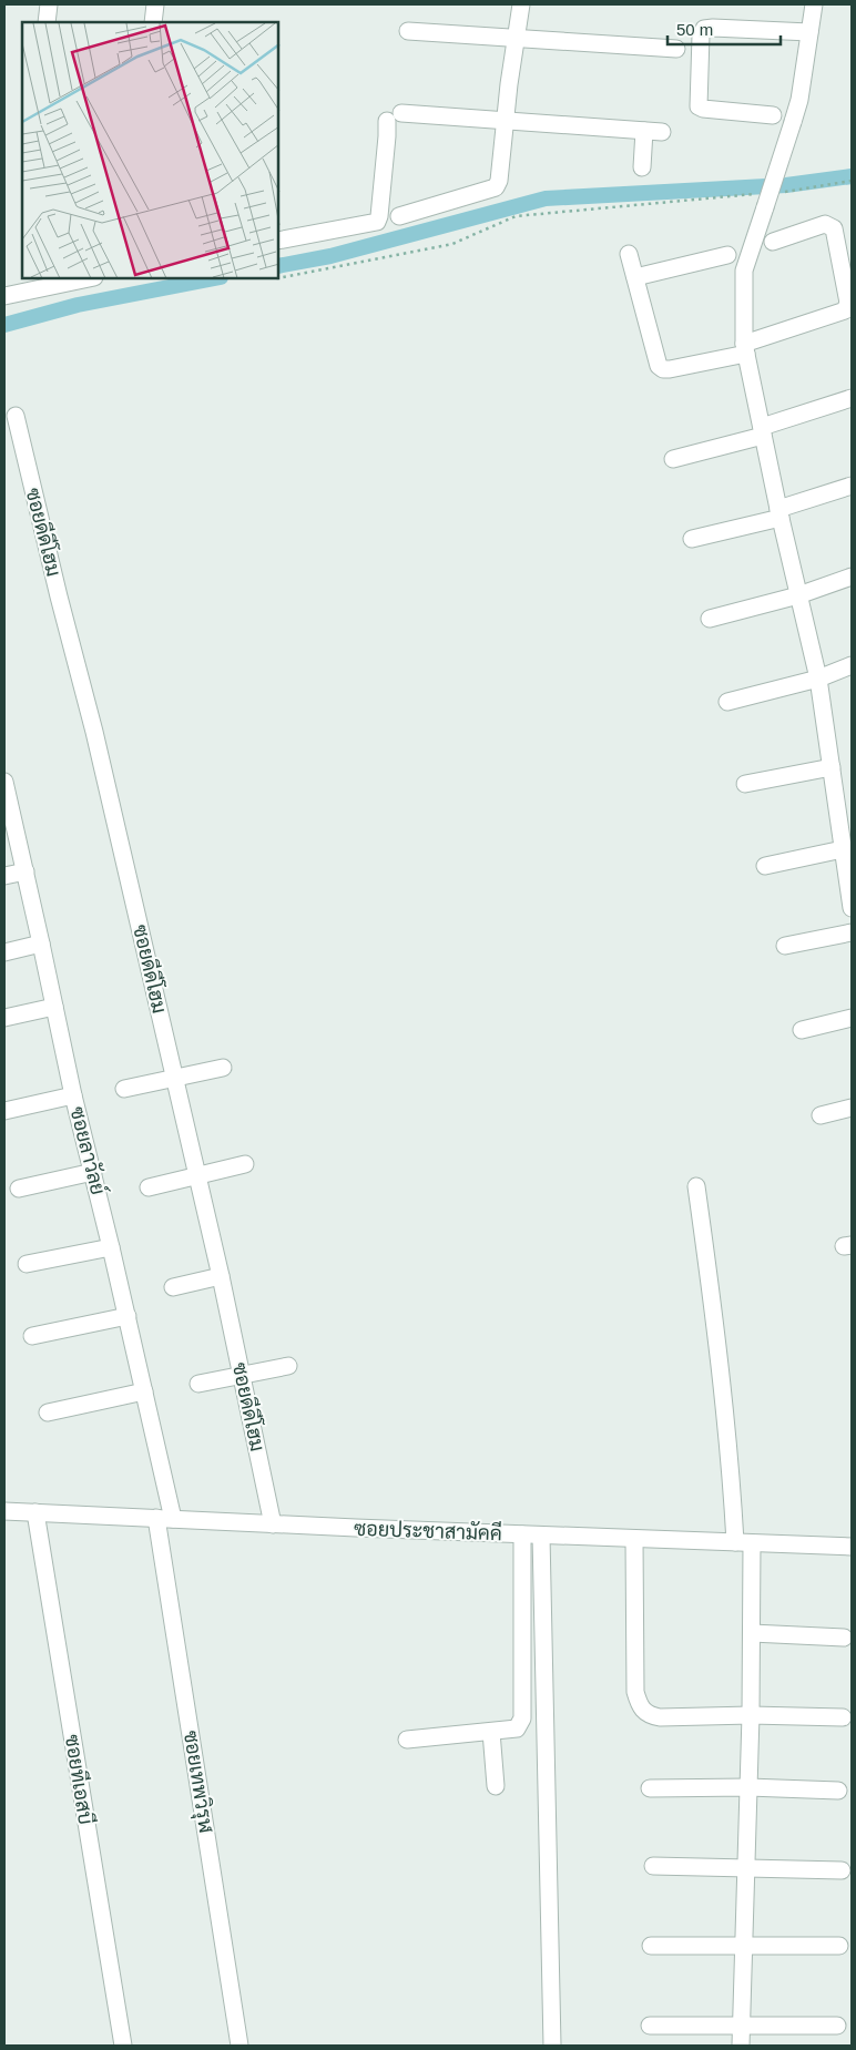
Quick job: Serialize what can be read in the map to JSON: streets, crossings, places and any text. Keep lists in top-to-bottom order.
{
  "streets": {
    "street": [
      "ซอยดีดีโฮม",
      "ซอยลาวัลย์",
      "ซอยประชาสามัคคี",
      "ซอยทีเอสบี",
      "ซอยเทพวิรุฬ"
    ]
  },
  "crossings": [
    ["ซอยดีดีโฮม", "ซอยประชาสามัคคี"],
    ["ซอยลาวัลย์", "ซอยประชาสามัคคี"],
    ["ซอยลาวัลย์", "ซอยเทพวิรุฬ"],
    ["ซอยประชาสามัคคี", "ซอยทีเอสบี"],
    ["ซอยประชาสามัคคี", "ซอยเทพวิรุฬ"]
  ],
  "scale_bar": "50 m"
}
